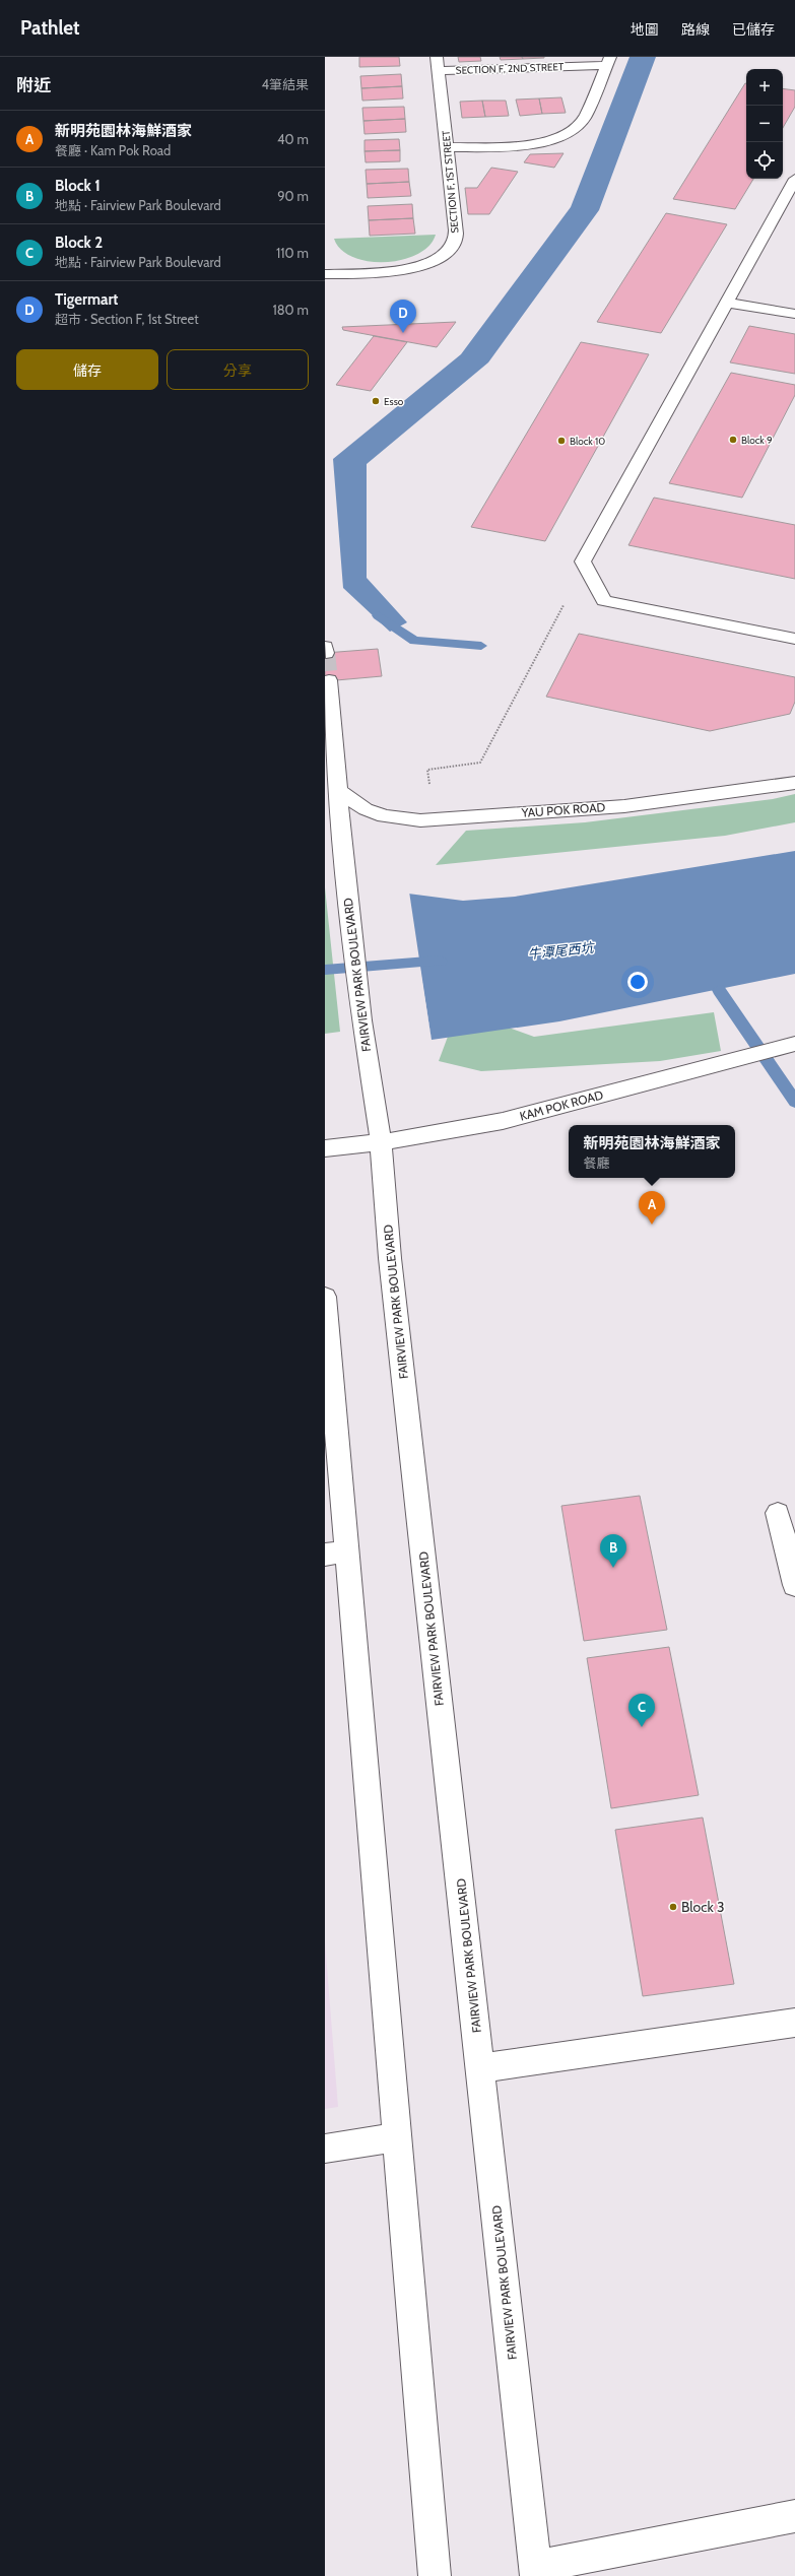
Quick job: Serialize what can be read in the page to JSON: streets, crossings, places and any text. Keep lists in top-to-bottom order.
{
  "streets": {
    "street": [
      "SECTION F, 2ND STREET",
      "SECTION F, 1ST STREET",
      "YAU POK ROAD",
      "FAIRVIEW PARK BOULEVARD",
      "KAM POK ROAD"
    ]
  },
  "crossings": [
    ["SECTION F, 2ND STREET", "SECTION F, 1ST STREET"],
    ["YAU POK ROAD", "FAIRVIEW PARK BOULEVARD"],
    ["FAIRVIEW PARK BOULEVARD", "KAM POK ROAD"]
  ],
  "water": ["牛潭尾西坑"],
  "places": [
    "Esso",
    "Block 9",
    "Block 10",
    "Block 3"
  ],
  "page": {
    "header": "Pathlet",
    "nav": ["地圖", "路線", "已儲存"],
    "heading": ["附近", "4筆結果"],
    "map_buttons": ["+", "−"],
    "list": [
      {
        "mark": "A",
        "name": "新明苑園林海鮮酒家",
        "note": "餐廳 · Kam Pok Road",
        "value": "40 m"
      },
      {
        "mark": "B",
        "name": "Block 1",
        "note": "地點 · Fairview Park Boulevard",
        "value": "90 m"
      },
      {
        "mark": "C",
        "name": "Block 2",
        "note": "地點 · Fairview Park Boulevard",
        "value": "110 m"
      },
      {
        "mark": "D",
        "name": "Tigermart",
        "note": "超市 · Section F, 1st Street",
        "value": "180 m"
      }
    ],
    "pins": [
      "D",
      "A",
      "B",
      "C"
    ],
    "buttons": ["儲存", "分享"],
    "popup": ["新明苑園林海鮮酒家", "餐廳"]
  }
}
